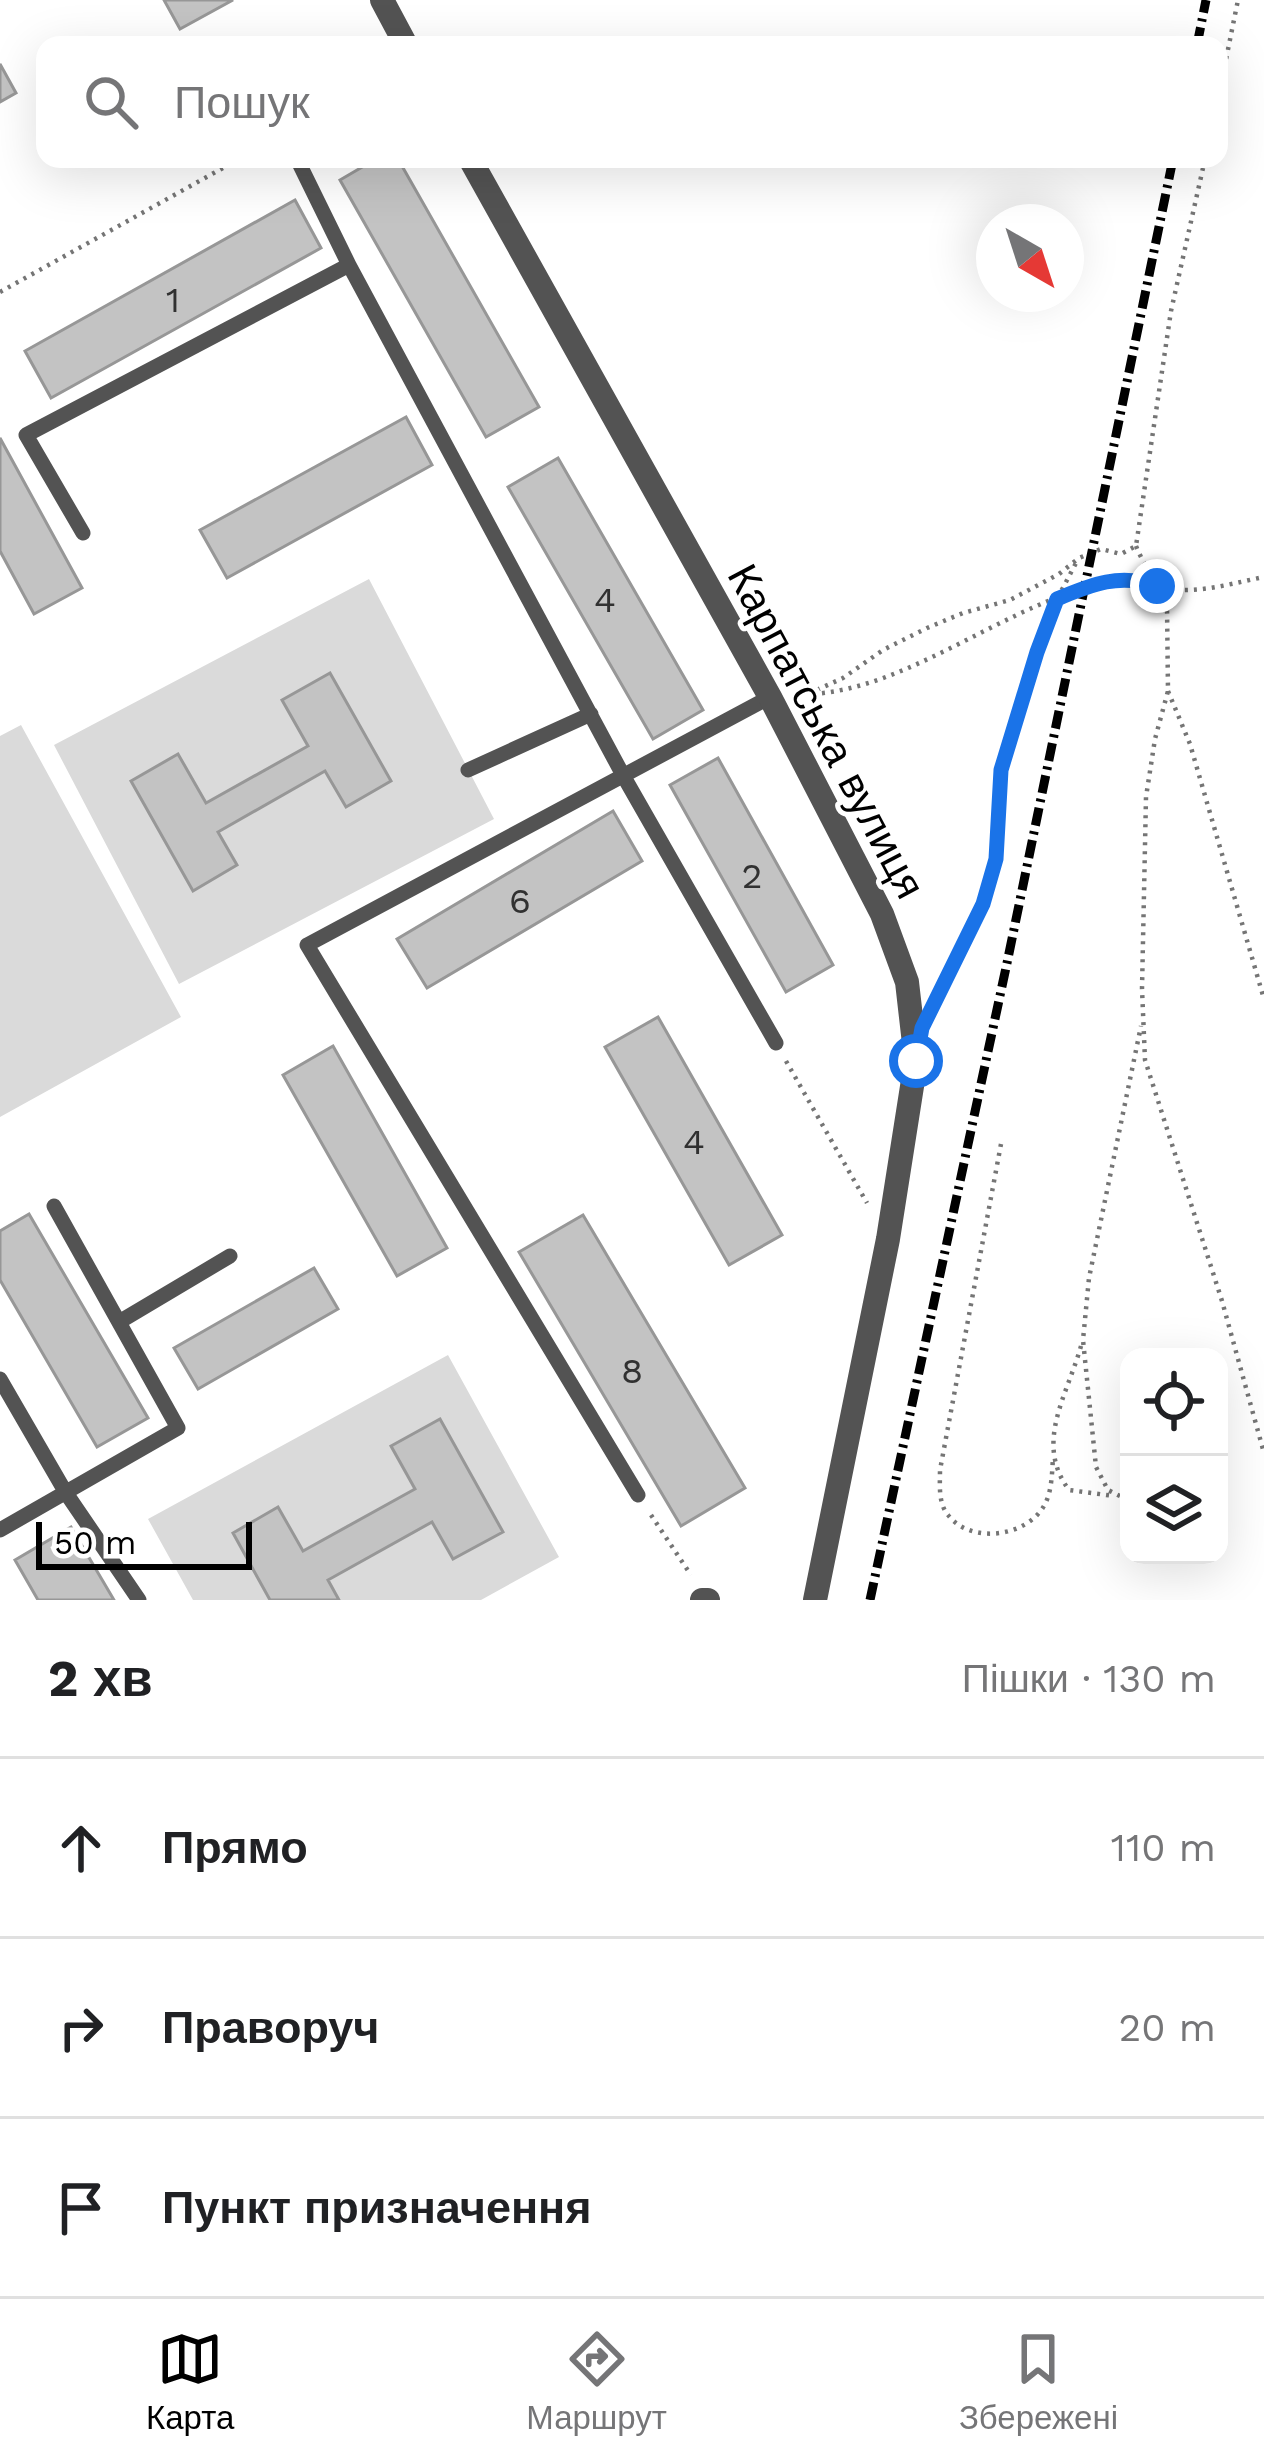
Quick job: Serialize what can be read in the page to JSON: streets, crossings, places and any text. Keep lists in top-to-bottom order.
{
  "streets": {
    "street": ["Карпатська вулиця"]
  },
  "house_numbers": [
    "1",
    "4",
    "2",
    "6",
    "4",
    "8"
  ],
  "scale_bar": "50 m",
  "north": "bottom right",
  "page": {
    "search": "Пошук",
    "scale": "50 m",
    "heading": ["2 хв", "Пішки · 130 m"],
    "list": [
      ["Прямо", "110 m"],
      ["Праворуч", "20 m"],
      "Пункт призначення"
    ],
    "nav": ["Карта", "Маршрут", "Збережені"]
  }
}
